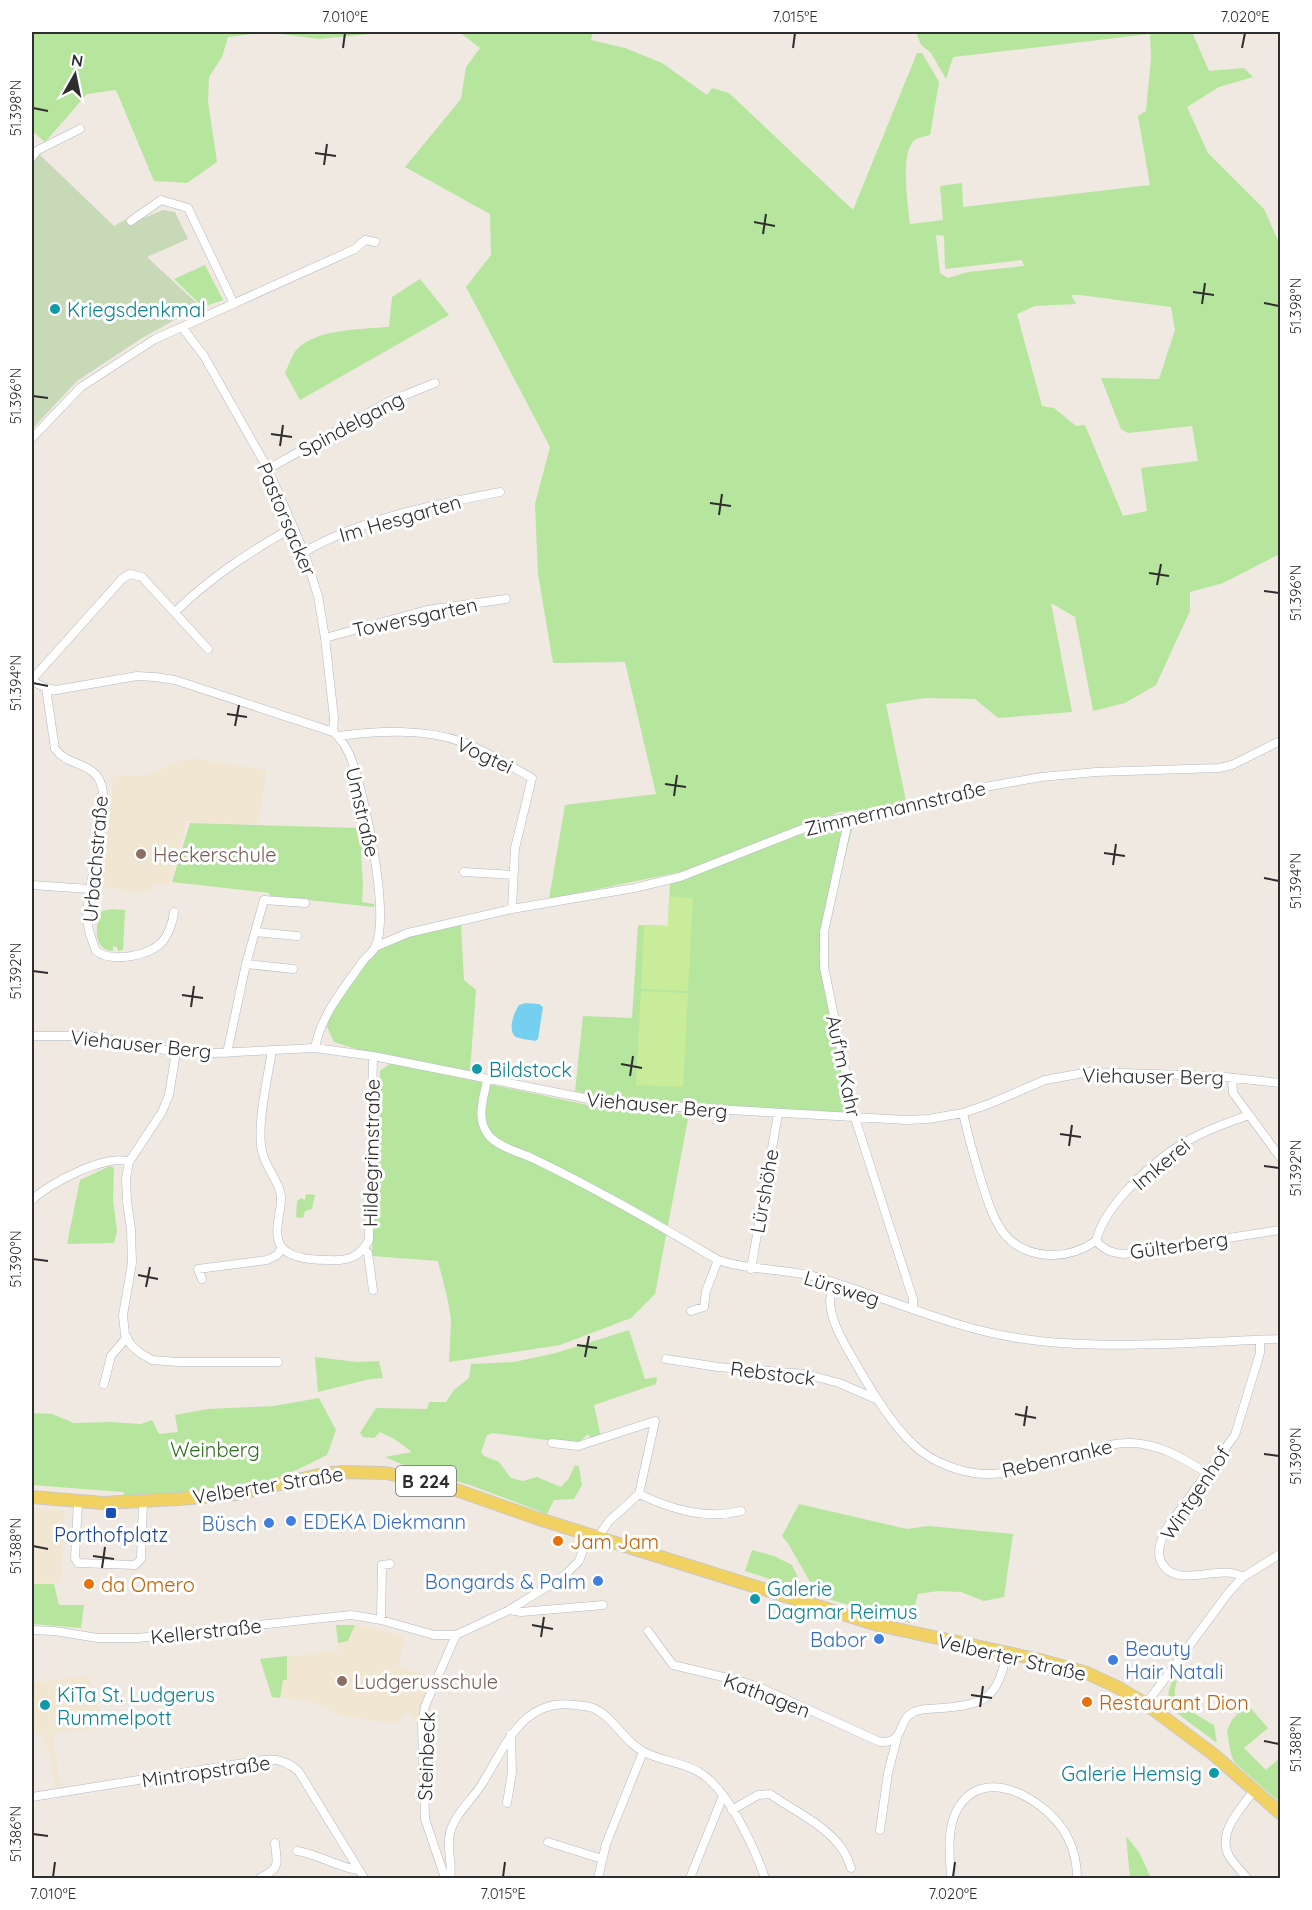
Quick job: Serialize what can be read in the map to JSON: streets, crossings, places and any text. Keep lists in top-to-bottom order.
{
  "streets": {
    "main road": ["B 224", "Velberter Straße"],
    "street": [
      "Spindelgang",
      "Im Hesgarten",
      "Pastorsacker",
      "Towersgarten",
      "Vogtei",
      "Zimmermannstraße",
      "Umstraße",
      "Urbachstraße",
      "Viehauser Berg",
      "Auf'm Kahr",
      "Hildegrimstraße",
      "Imkerei",
      "Lürshöhe",
      "Gülterberg",
      "Lürsweg",
      "Rebstock",
      "Rebenranke",
      "Wintgenhof",
      "Kellerstraße",
      "Kathagen",
      "Steinbeck",
      "Mintropstraße"
    ]
  },
  "crossings": [
    ["Spindelgang", "Pastorsacker"],
    ["Im Hesgarten", "Pastorsacker"],
    ["Pastorsacker", "Towersgarten"],
    ["Pastorsacker", "Vogtei"],
    ["Pastorsacker", "Umstraße"],
    ["Vogtei", "Zimmermannstraße"],
    ["Vogtei", "Umstraße"],
    ["Zimmermannstraße", "Umstraße"],
    ["Zimmermannstraße", "Auf'm Kahr"],
    ["Viehauser Berg", "Auf'm Kahr"],
    ["Viehauser Berg", "Hildegrimstraße"],
    ["Viehauser Berg", "Lürshöhe"],
    ["Viehauser Berg", "Lürsweg"],
    ["Auf'm Kahr", "Lürsweg"],
    ["Imkerei", "Gülterberg"],
    ["Lürshöhe", "Lürsweg"],
    ["Lürsweg", "Rebenranke"],
    ["Lürsweg", "Wintgenhof"],
    ["Rebstock", "Rebenranke"],
    ["Rebenranke", "Wintgenhof"],
    ["B 224", "Velberter Straße"],
    ["Velberter Straße", "Kellerstraße"],
    ["Kellerstraße", "Steinbeck"]
  ],
  "parks": ["Weinberg"],
  "places": {
    "other": [
      "Kriegsdenkmal",
      "Heckerschule",
      "Bildstock",
      "EDEKA Diekmann",
      "Büsch",
      "Jam Jam",
      "Bongards & Palm",
      "da Omero",
      "Galerie Dagmar Reimus",
      "Babor",
      "Beauty Hair Natali",
      "Ludgerusschule",
      "Restaurant Dion",
      "KiTa St. Ludgerus Rummelpott",
      "Galerie Hemsig"
    ],
    "transit": ["Porthofplatz"]
  },
  "north": "top",
  "coordinates": [
    "7.010°E",
    "7.015°E",
    "7.020°E",
    "51.398°N",
    "51.396°N",
    "51.394°N",
    "51.392°N",
    "51.390°N",
    "51.388°N",
    "51.386°N"
  ]
}
